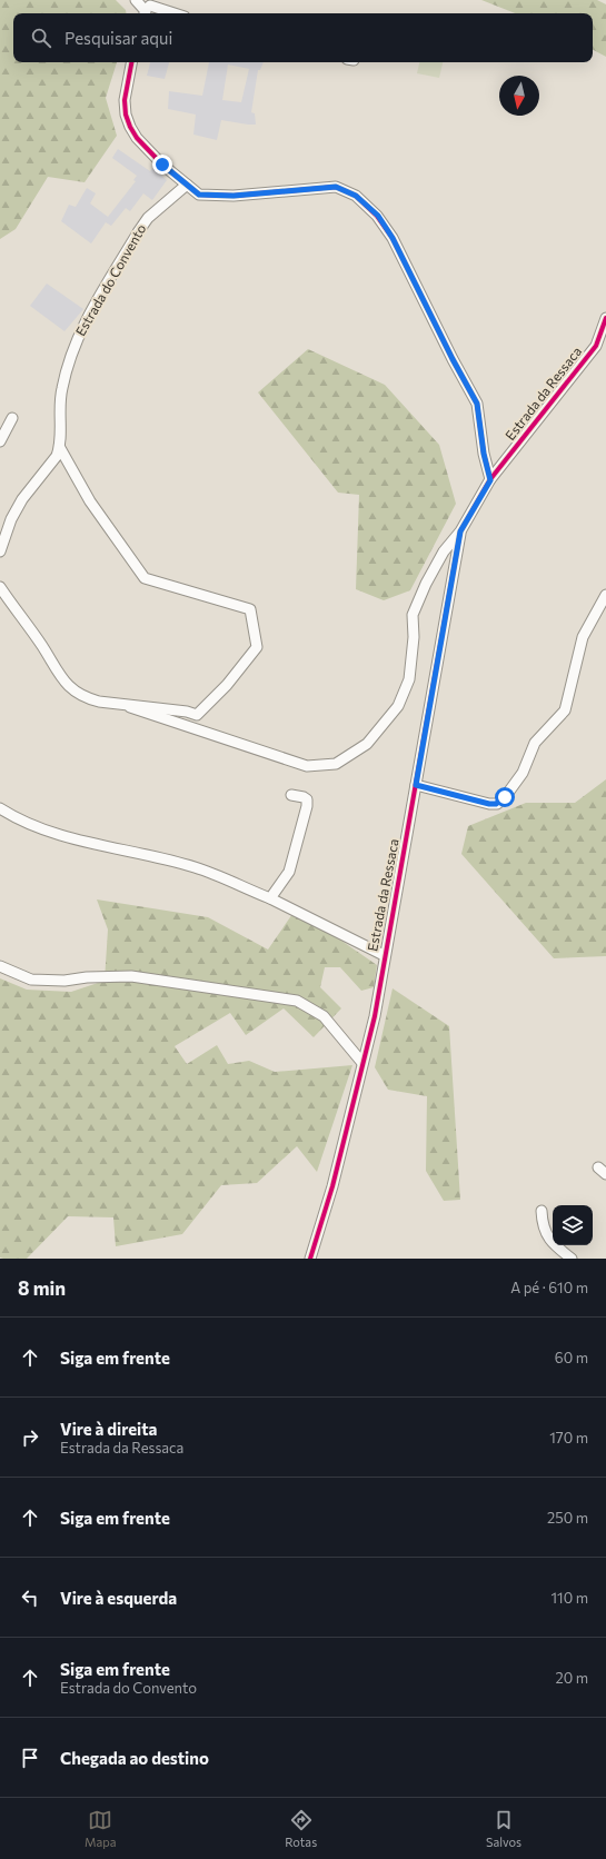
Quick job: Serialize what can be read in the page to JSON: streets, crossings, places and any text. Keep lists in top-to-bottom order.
{
  "streets": {
    "street": ["Estrada do Convento", "Estrada da Ressaca"]
  },
  "north": "bottom",
  "page": {
    "search": "Pesquisar aqui",
    "heading": ["8 min", "A pé · 610 m"],
    "list": [
      ["Siga em frente", "60 m"],
      ["Vire à direita", "Estrada da Ressaca", "170 m"],
      ["Siga em frente", "250 m"],
      ["Vire à esquerda", "110 m"],
      ["Siga em frente", "Estrada do Convento", "20 m"],
      "Chegada ao destino"
    ],
    "nav": ["Mapa", "Rotas", "Salvos"]
  }
}
